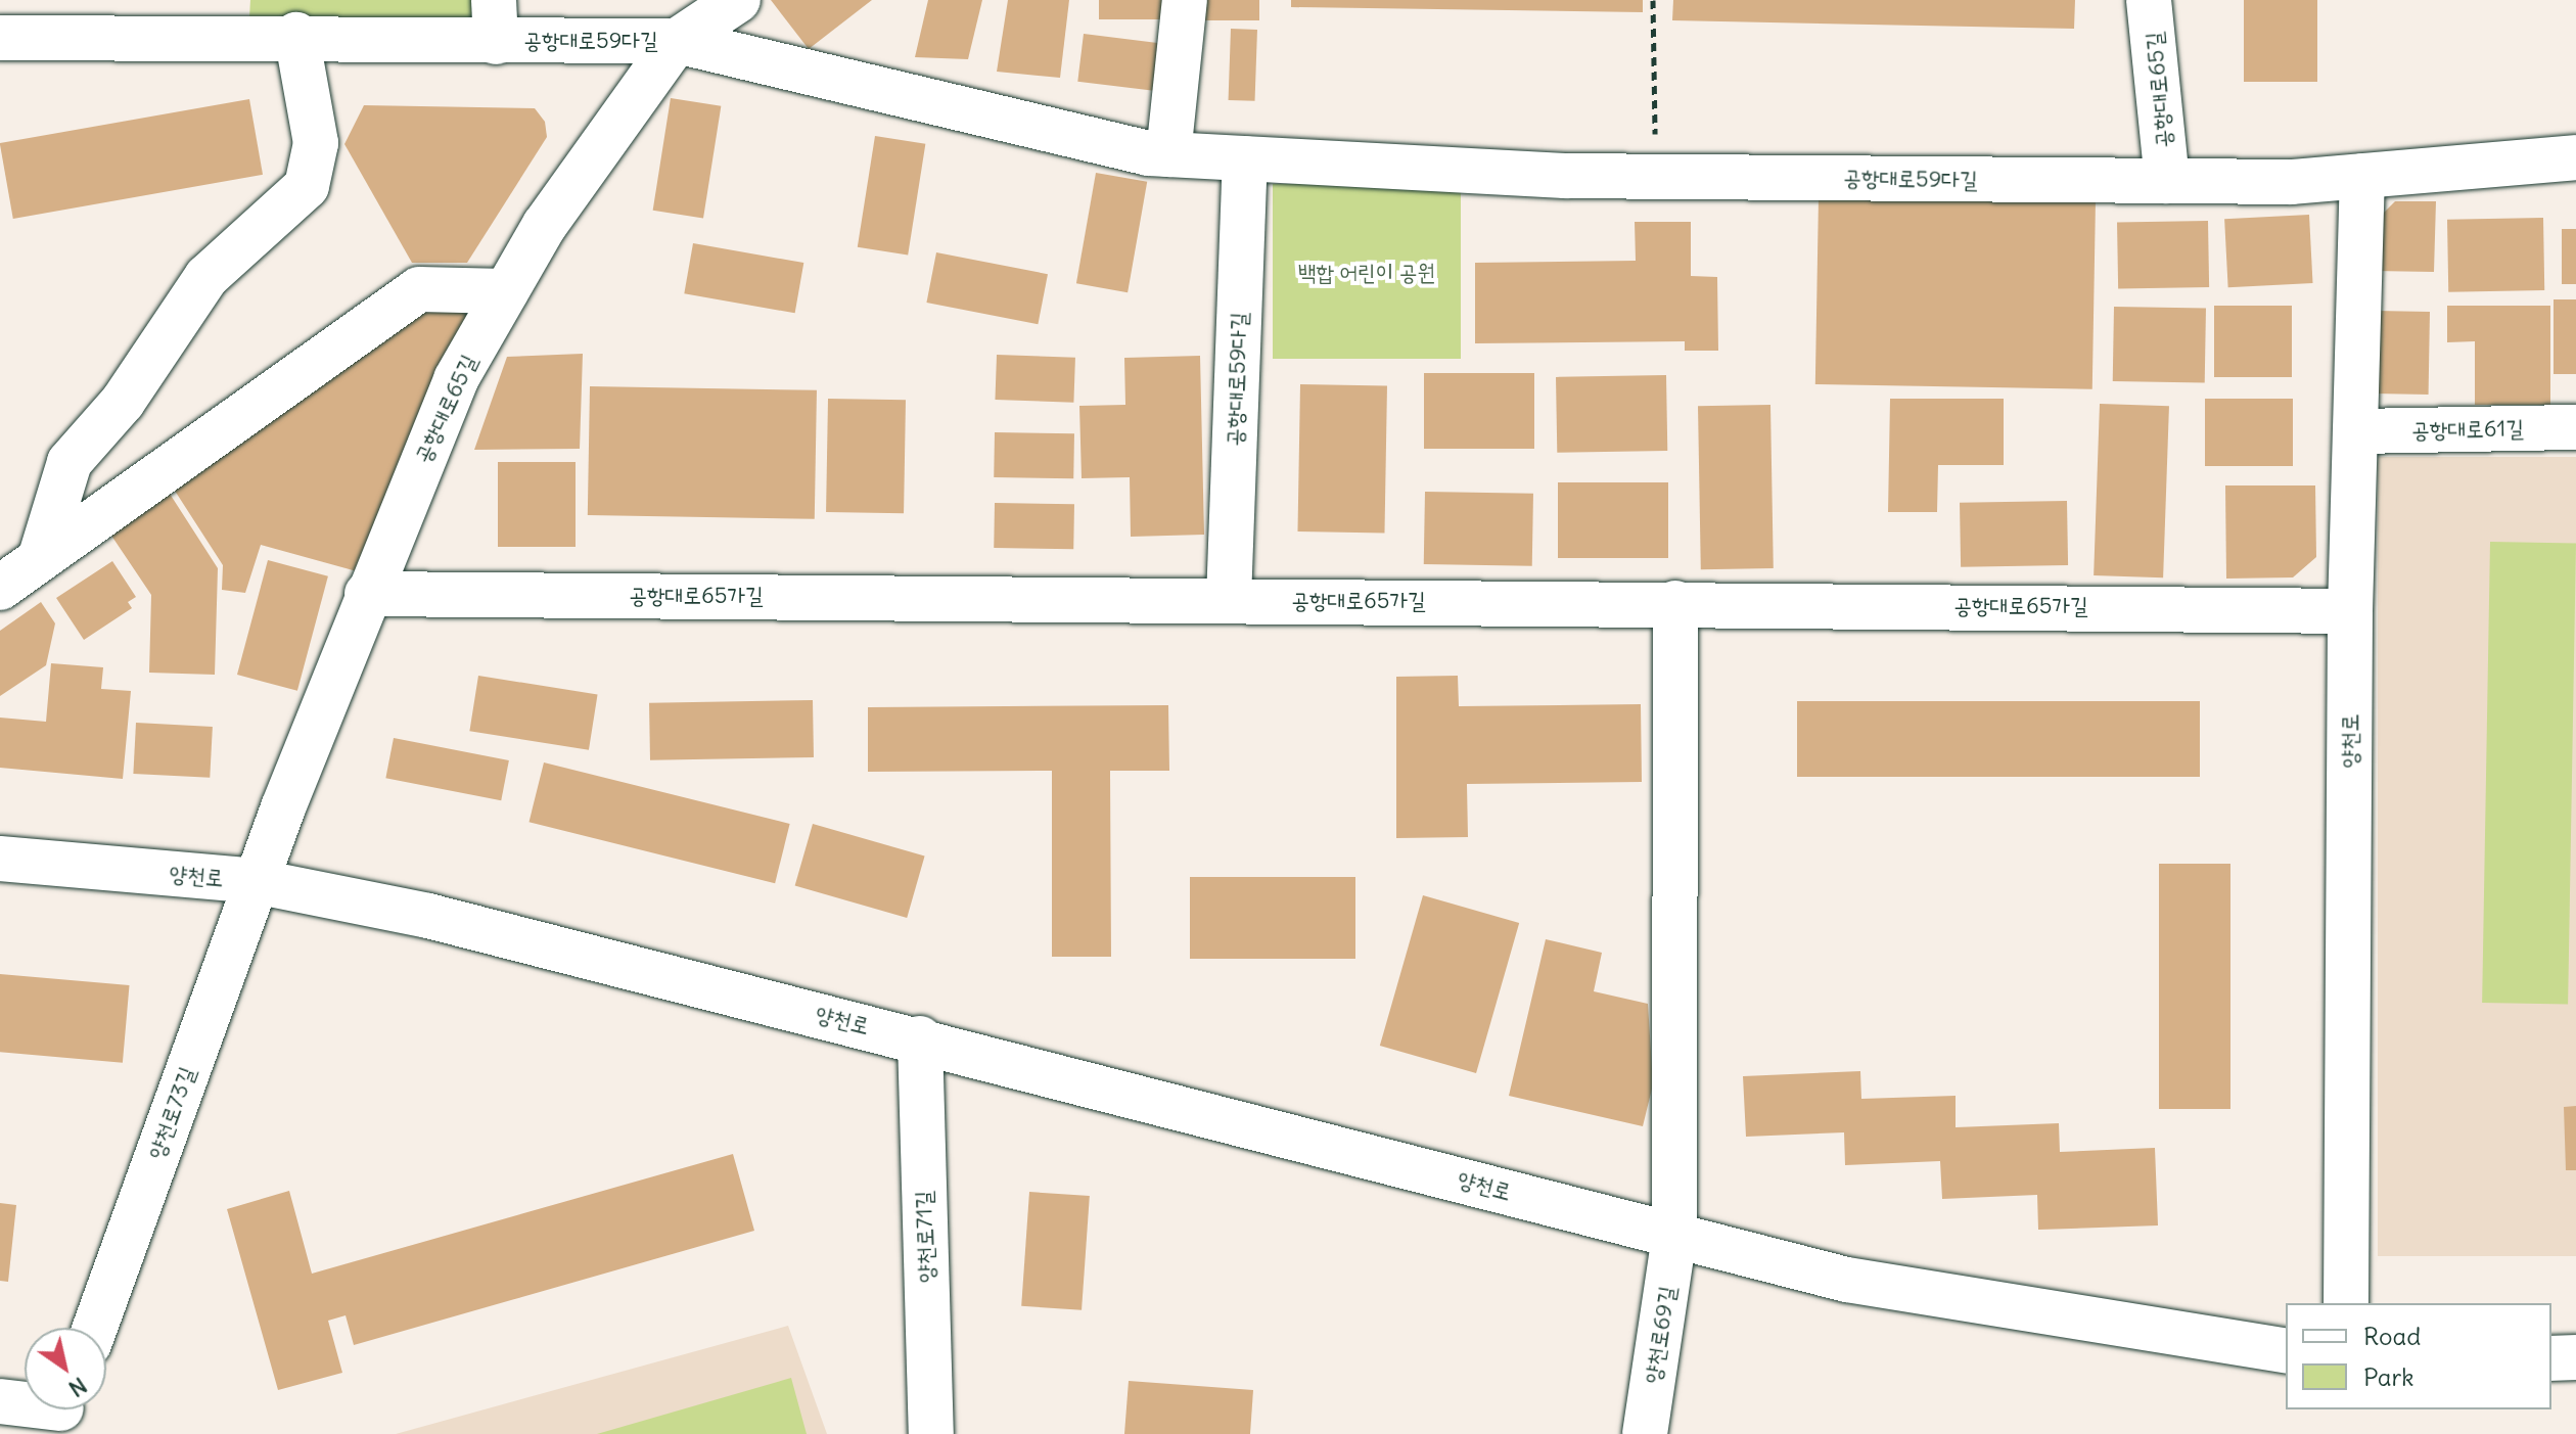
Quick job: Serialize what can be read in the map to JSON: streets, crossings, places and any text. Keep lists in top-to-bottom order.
{
  "streets": {
    "street": [
      "공항대로59다길",
      "공항대로65길",
      "공항대로61길",
      "공항대로65가길",
      "양천로",
      "양천로73길",
      "양천로71길",
      "양천로69길"
    ]
  },
  "crossings": [
    ["공항대로59다길", "공항대로65길"],
    ["공항대로59다길", "공항대로65가길"],
    ["공항대로59다길", "양천로"],
    ["공항대로65길", "공항대로65가길"],
    ["공항대로65길", "양천로"],
    ["공항대로65길", "양천로73길"],
    ["공항대로61길", "양천로"],
    ["공항대로65가길", "양천로"],
    ["양천로", "양천로73길"],
    ["양천로", "양천로71길"],
    ["양천로", "양천로69길"]
  ],
  "parks": ["백합 어린이 공원"],
  "legend": ["Road", "Park"],
  "north": "bottom right"
}
